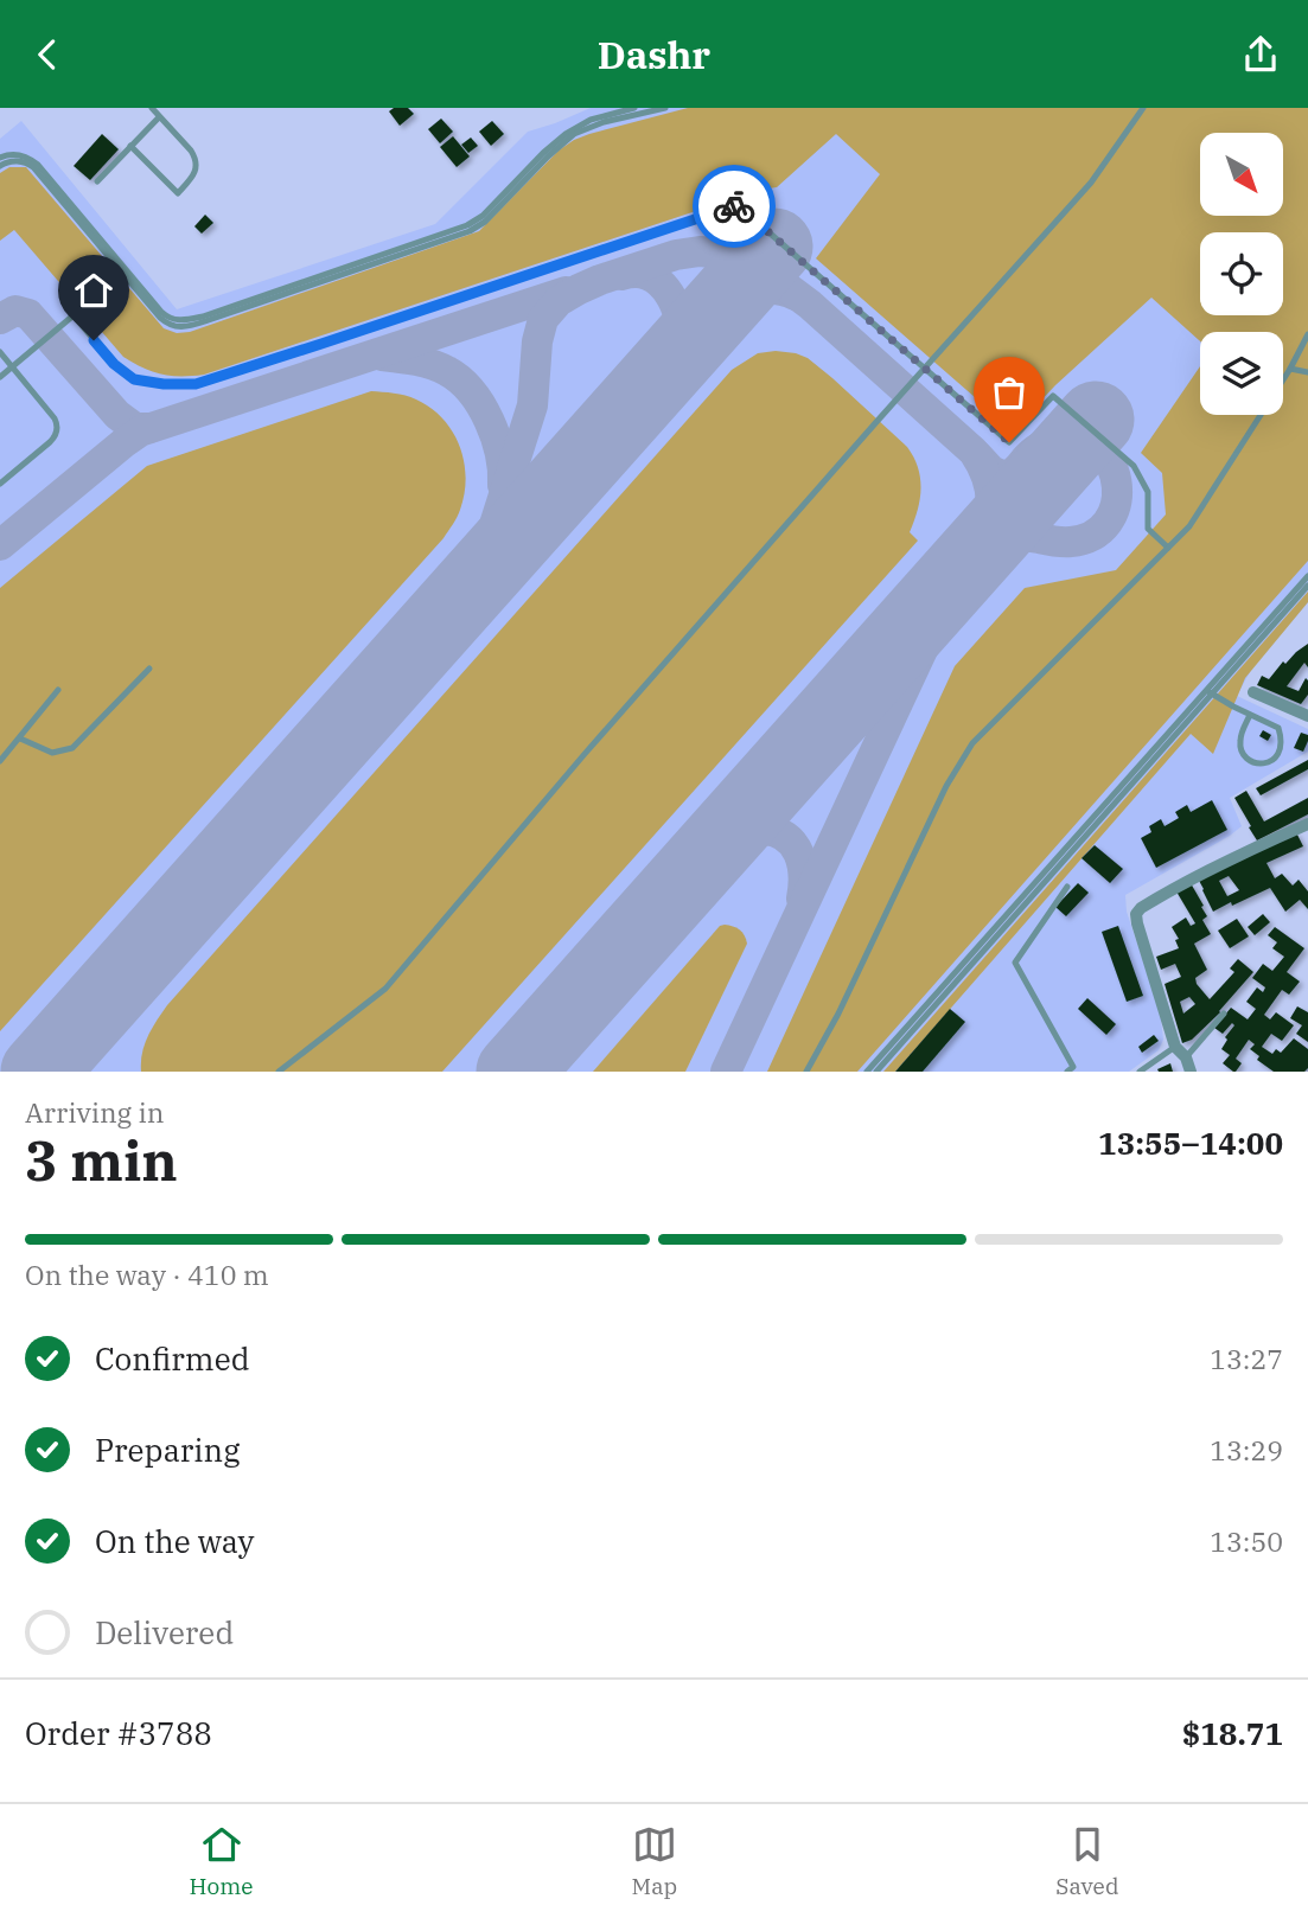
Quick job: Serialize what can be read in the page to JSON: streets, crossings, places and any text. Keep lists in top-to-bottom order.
{
  "north": "bottom right",
  "page": {
    "header": "Dashr",
    "heading": ["3 min", "Arriving in", "13:55–14:00"],
    "panel": ["Order #3788", "$18.71"],
    "bar": "On the way · 410 m",
    "list": [
      ["Confirmed", "13:27"],
      ["Preparing", "13:29"],
      ["On the way", "13:50"],
      "Delivered"
    ],
    "tabs": ["Home", "Map", "Saved"]
  }
}
